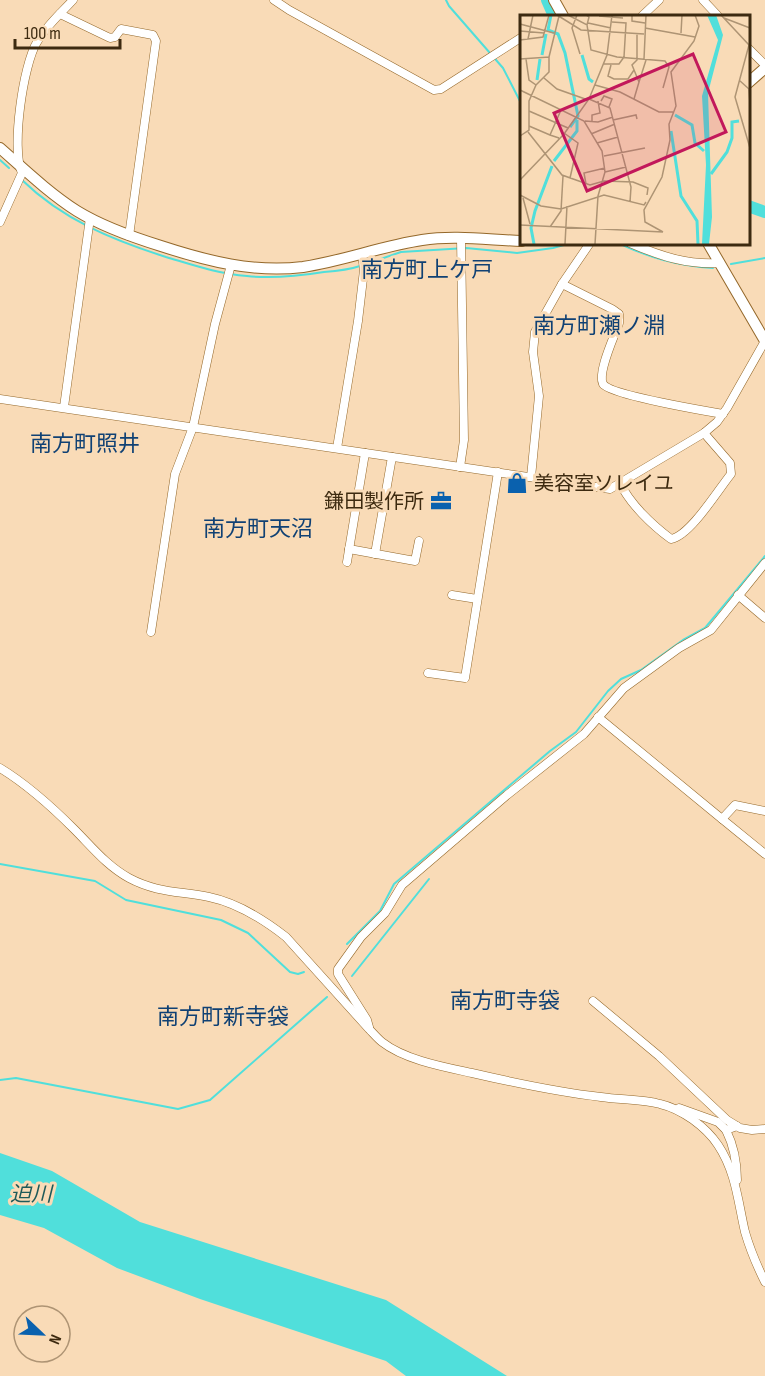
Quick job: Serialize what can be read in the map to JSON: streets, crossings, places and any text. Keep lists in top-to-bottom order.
{
  "districts": [
    "南方町上ケ戸",
    "南方町瀬ノ淵",
    "南方町照井",
    "南方町天沼",
    "南方町寺袋",
    "南方町新寺袋"
  ],
  "water": ["迫川"],
  "places": {
    "shop": ["美容室ソレイユ"],
    "office": ["鎌田製作所"]
  },
  "scale_bar": "100 m",
  "north": "bottom right"
}
